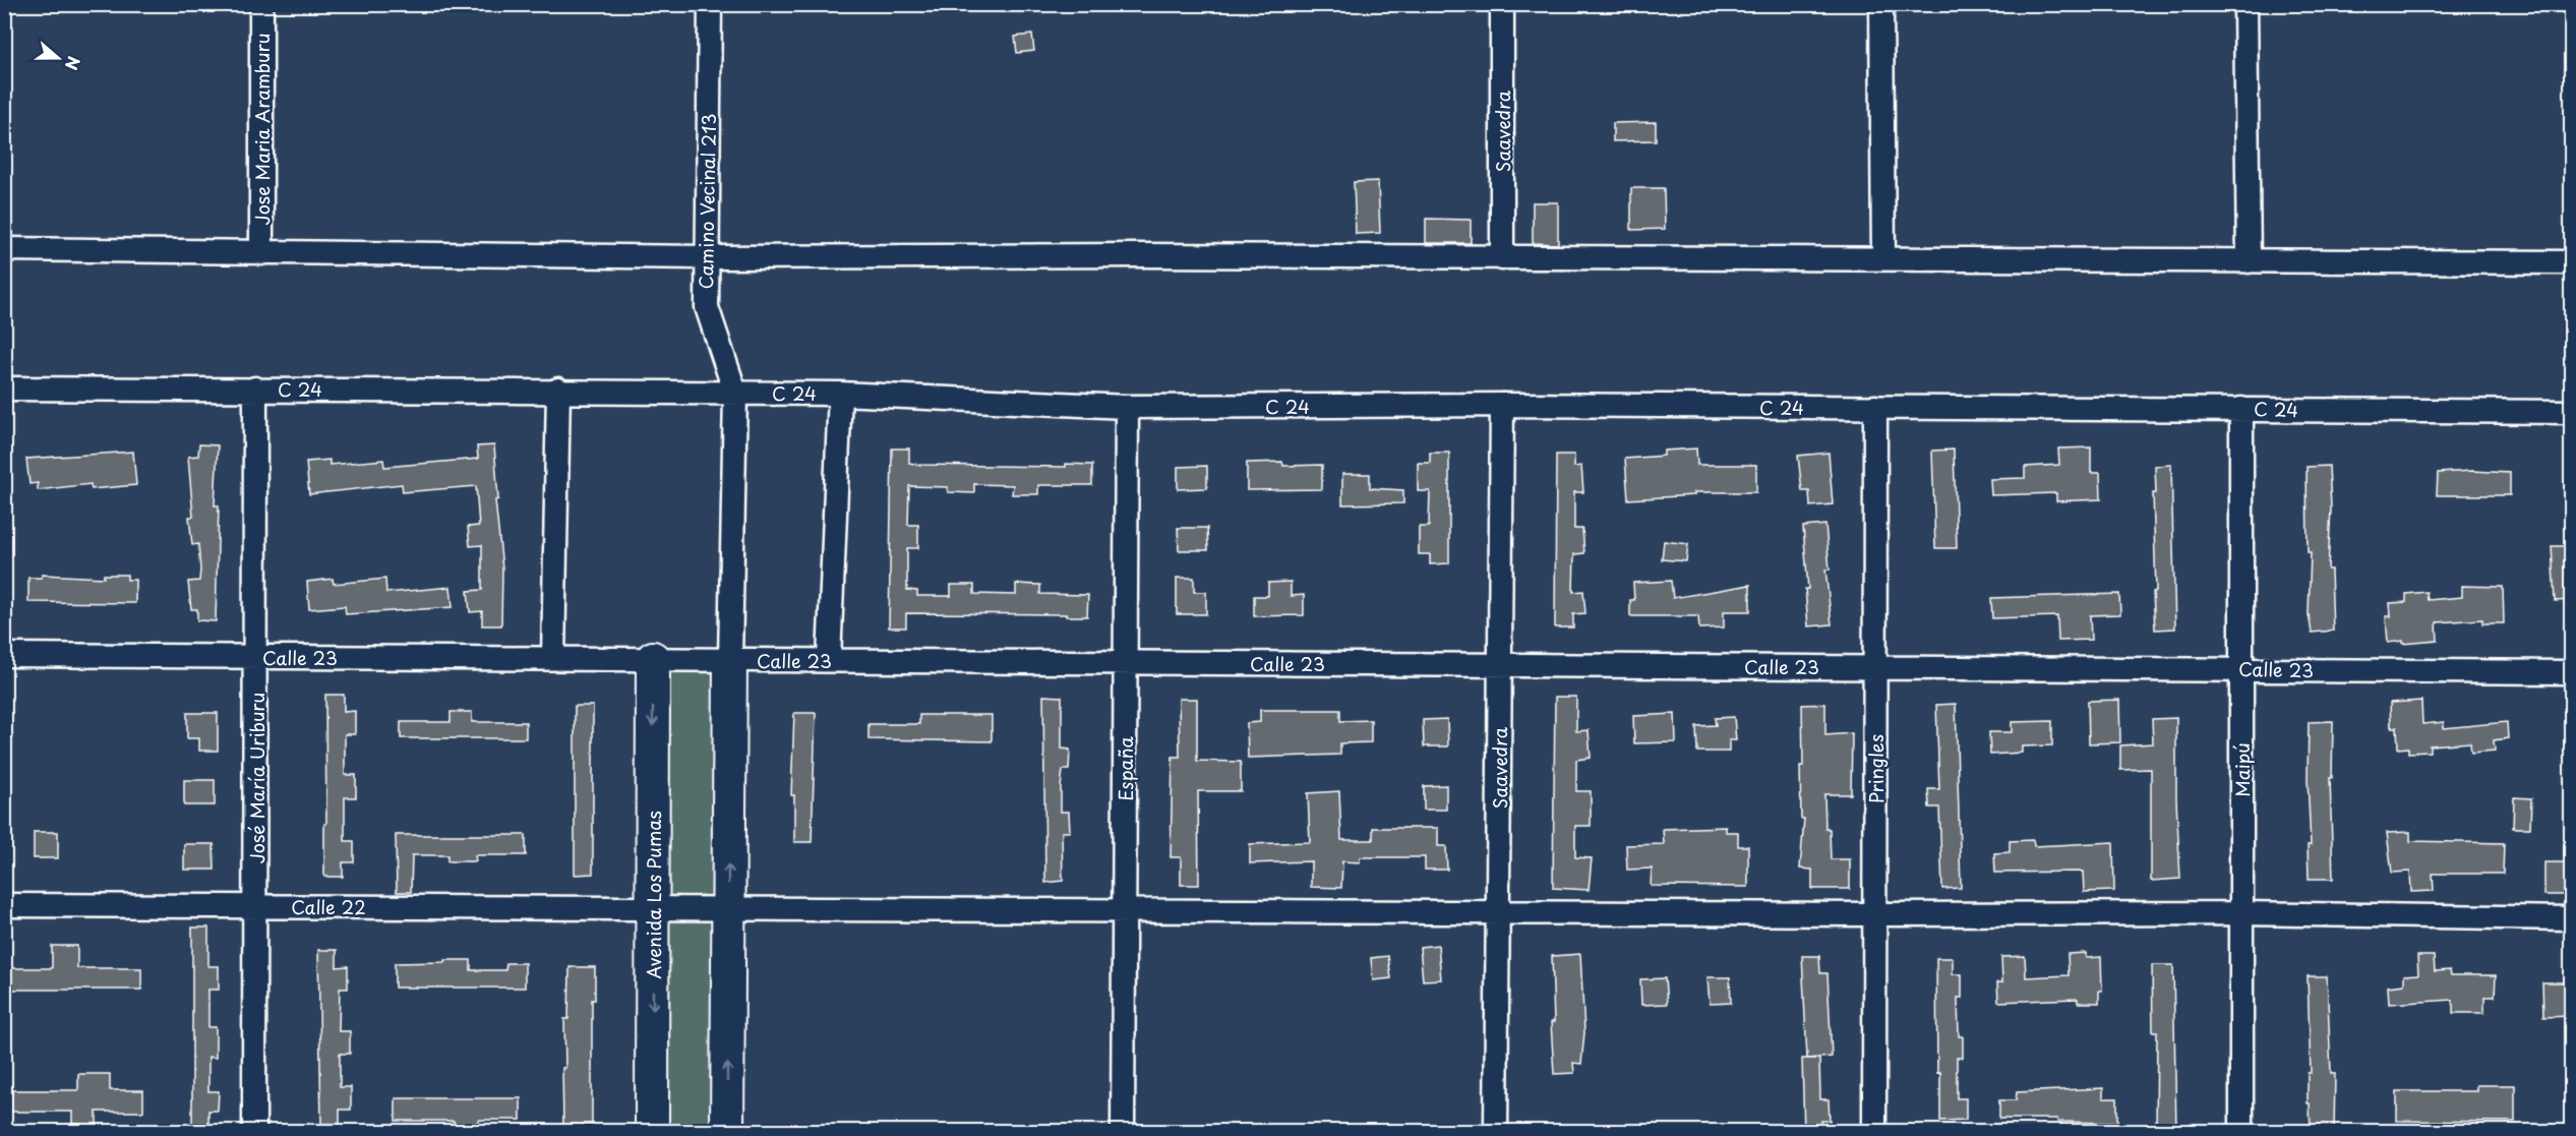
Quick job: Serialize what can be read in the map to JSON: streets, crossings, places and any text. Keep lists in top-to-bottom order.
{
  "streets": {
    "main road": ["Avenida Los Pumas"],
    "street": [
      "Jose Maria Aramburu",
      "Saavedra",
      "Camino Vecinal 213",
      "C 24",
      "Calle 23",
      "España",
      "Pringles",
      "Maipú",
      "José María Uriburu",
      "Calle 22"
    ]
  },
  "crossings": [
    ["Saavedra", "C 24"],
    ["Saavedra", "Calle 23"],
    ["Saavedra", "Calle 22"],
    ["Camino Vecinal 213", "C 24"],
    ["Camino Vecinal 213", "Calle 23"],
    ["C 24", "España"],
    ["C 24", "Pringles"],
    ["C 24", "Maipú"],
    ["C 24", "José María Uriburu"],
    ["Calle 23", "España"],
    ["Calle 23", "Pringles"],
    ["Calle 23", "Maipú"],
    ["Calle 23", "José María Uriburu"],
    ["Calle 23", "Avenida Los Pumas"],
    ["España", "Calle 22"],
    ["Pringles", "Calle 22"],
    ["Maipú", "Calle 22"],
    ["José María Uriburu", "Calle 22"],
    ["Avenida Los Pumas", "Calle 22"]
  ],
  "north": "right"
}
